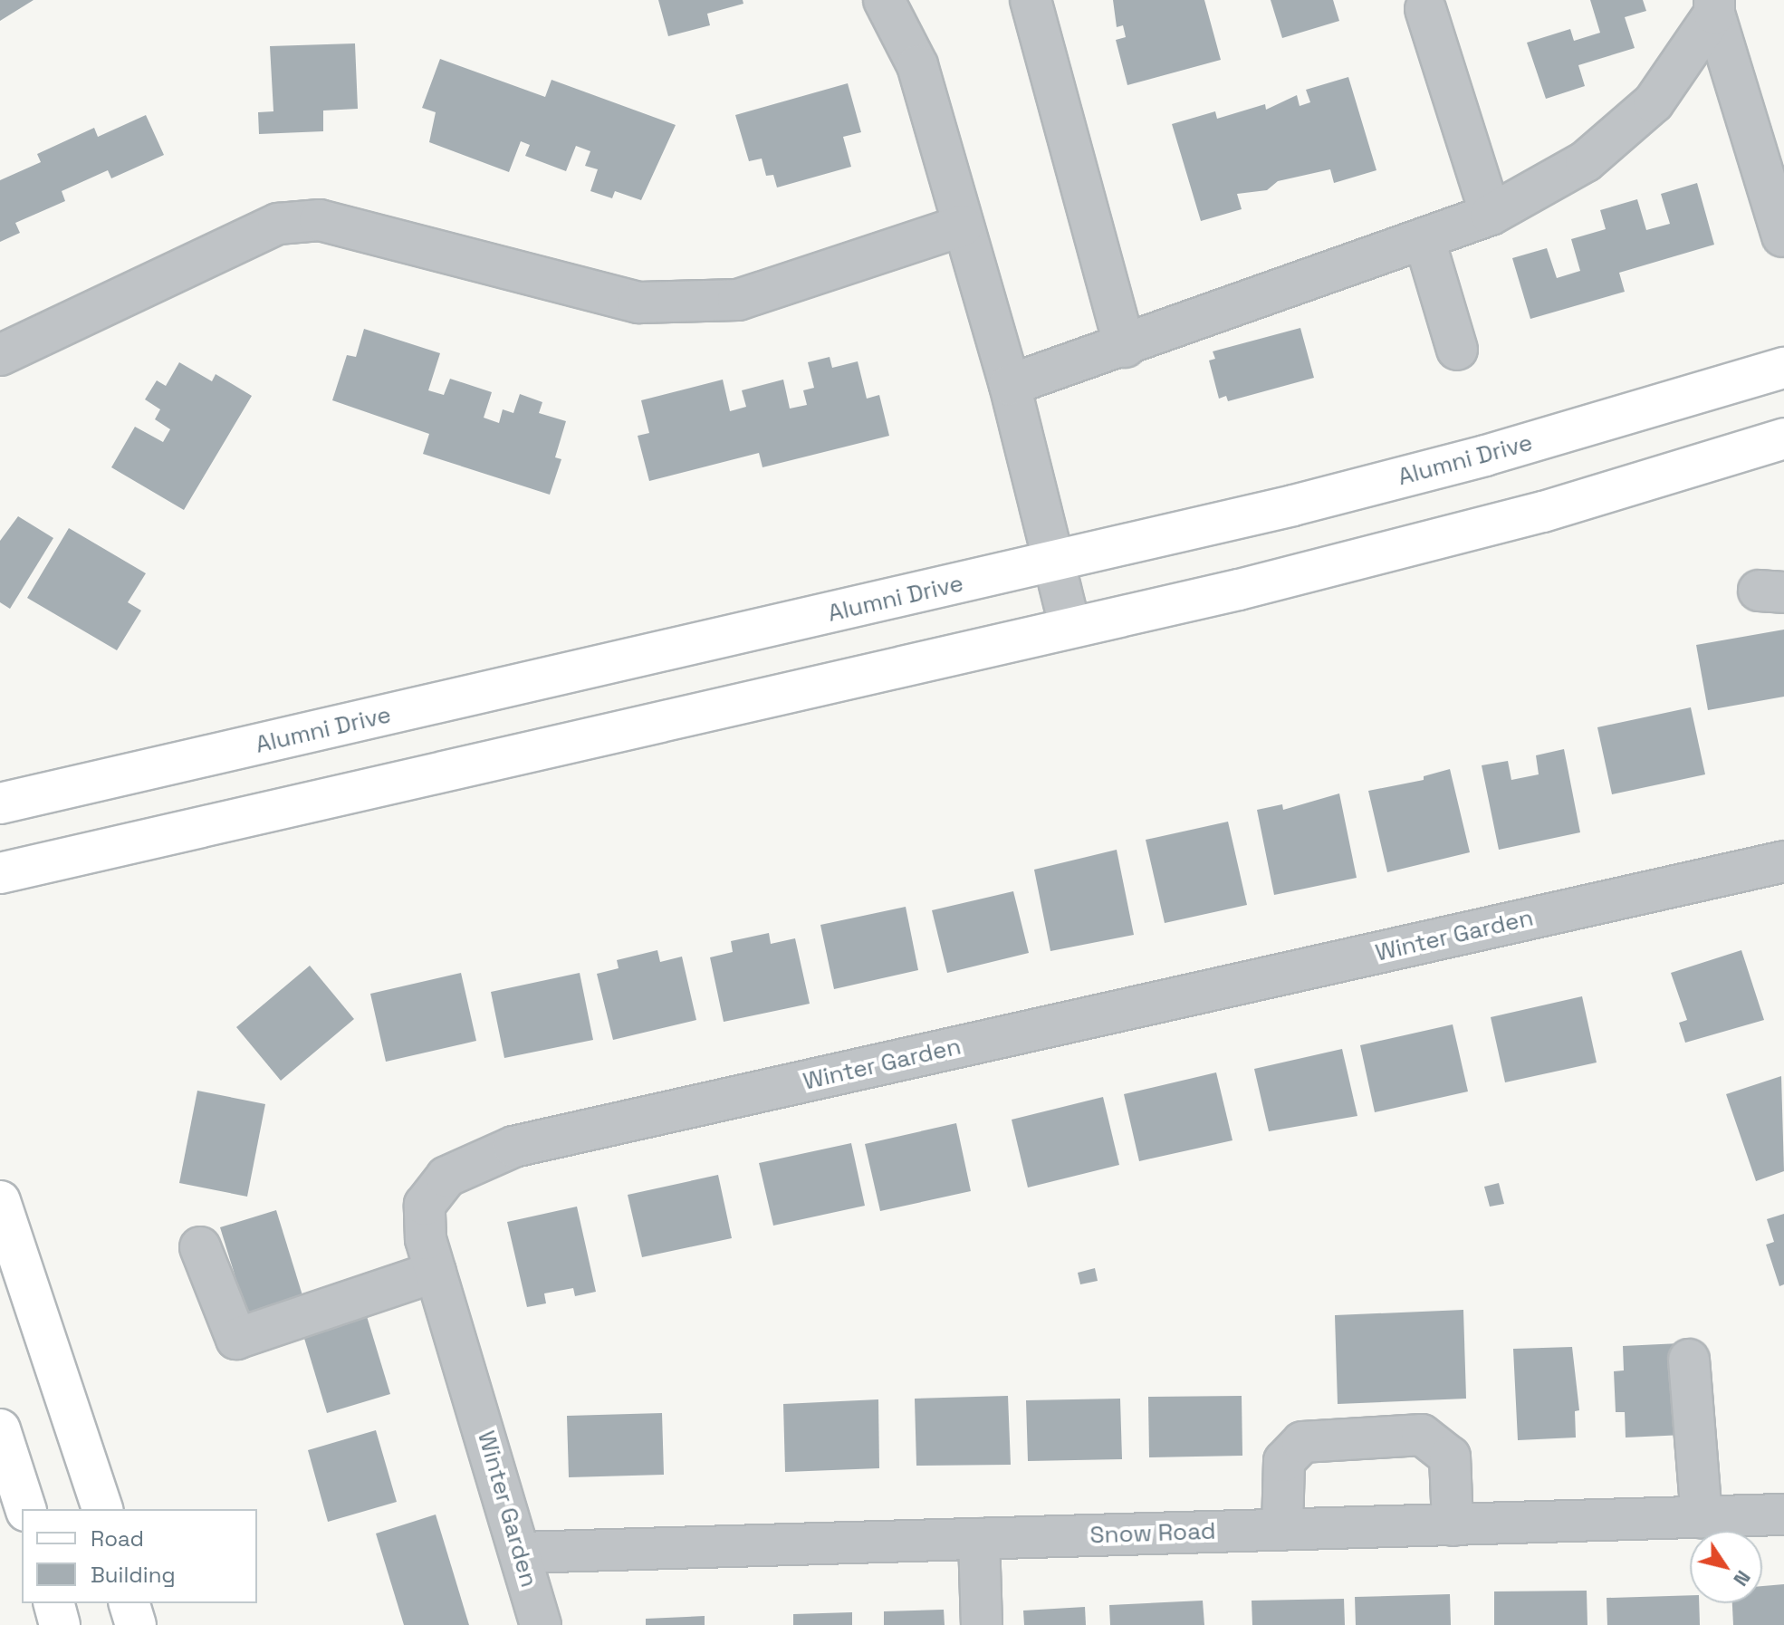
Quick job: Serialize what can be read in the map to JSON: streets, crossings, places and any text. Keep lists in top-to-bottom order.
{
  "streets": {
    "main road": ["Alumni Drive"],
    "street": ["Winter Garden", "Snow Road"]
  },
  "crossings": [
    ["Winter Garden", "Snow Road"]
  ],
  "legend": ["Road", "Building"],
  "north": "bottom right"
}
